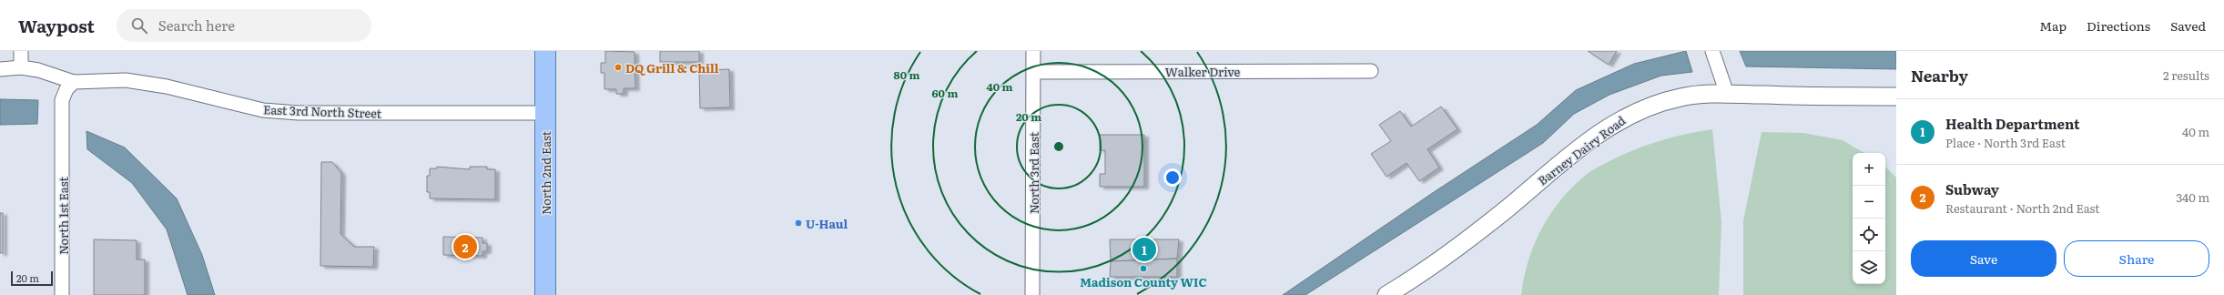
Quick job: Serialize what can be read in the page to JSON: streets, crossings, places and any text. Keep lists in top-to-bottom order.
{
  "streets": {
    "main road": ["North 2nd East"],
    "street": [
      "Walker Drive",
      "East 3rd North Street",
      "Barney Dairy Road",
      "North 3rd East",
      "North 1st East"
    ]
  },
  "crossings": [
    ["Walker Drive", "North 3rd East"],
    ["East 3rd North Street", "North 2nd East"],
    ["East 3rd North Street", "North 1st East"]
  ],
  "places": ["DQ Grill & Chill", "U-Haul", "Madison County WIC"],
  "scale_bar": "20 m",
  "page": {
    "header": "Waypost",
    "search": "Search here",
    "nav": ["Map", "Directions", "Saved"],
    "heading": ["Nearby", "2 results"],
    "list": [
      {
        "mark": "1",
        "name": "Health Department",
        "note": "Place · North 3rd East",
        "value": "40 m"
      },
      {
        "mark": "2",
        "name": "Subway",
        "note": "Restaurant · North 2nd East",
        "value": "340 m"
      }
    ],
    "map_buttons": ["+", "−"],
    "buttons": ["Save", "Share"],
    "pins": ["2", "1"],
    "scale": "20 m"
  },
  "rings": [
    "80 m",
    "40 m",
    "60 m",
    "20 m"
  ]
}
